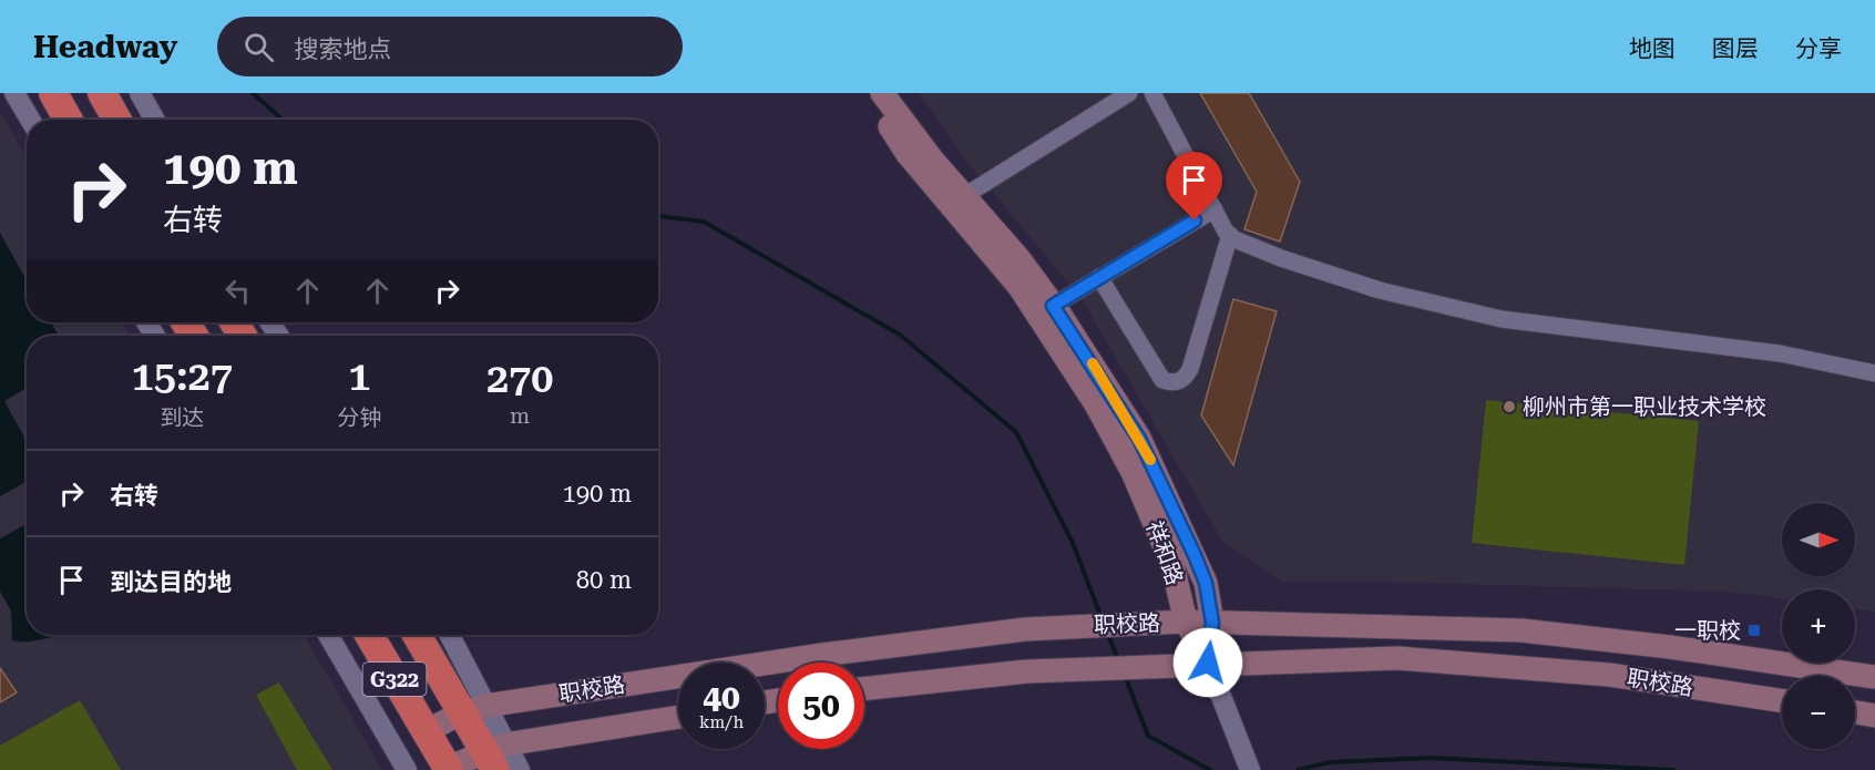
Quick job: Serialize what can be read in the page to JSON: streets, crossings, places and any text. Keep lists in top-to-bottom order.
{
  "streets": {
    "highway": ["G322"],
    "main road": ["祥和路", "职校路"]
  },
  "crossings": [
    ["祥和路", "职校路"],
    ["职校路", "G322"]
  ],
  "places": {
    "other": ["柳州市第一职业技术学校"],
    "transit": ["一职校"]
  },
  "north": "right",
  "page": {
    "header": "Headway",
    "search": "搜索地点",
    "nav": ["地图", "图层", "分享"],
    "turn": ["190 m", "右转"],
    "eta": [
      "15:27",
      "到达",
      "1",
      "分钟",
      "270",
      "m"
    ],
    "list": [
      {
        "name": "右转",
        "value": "190 m"
      },
      {
        "name": "到达目的地",
        "value": "80 m"
      }
    ],
    "map_buttons": ["+", "−"],
    "speed": "40 km/h",
    "limit": "50"
  }
}
